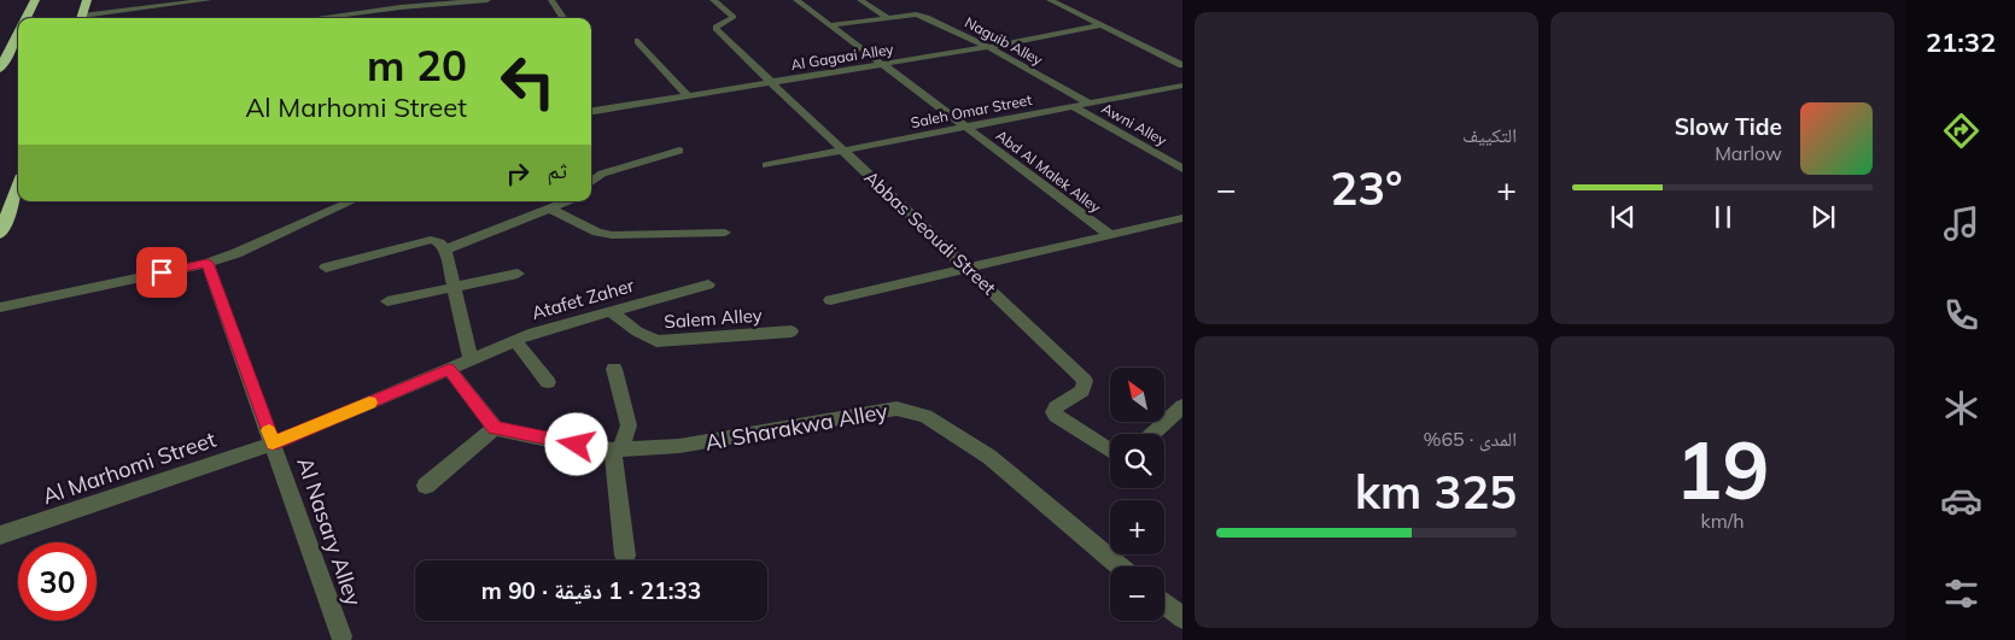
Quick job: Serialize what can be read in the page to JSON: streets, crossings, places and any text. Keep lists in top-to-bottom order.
{
  "streets": {
    "street": [
      "Naguib Alley",
      "Al Gagaai Alley",
      "Saleh Omar Street",
      "Awni Alley",
      "Abd Al Malek Alley",
      "Abbas Seoudi Street",
      "Atafet Zaher",
      "Salem Alley",
      "Al Sharakwa Alley",
      "Al Marhomi Street",
      "Al Nasary Alley"
    ]
  },
  "crossings": [
    ["Naguib Alley", "Al Gagaai Alley"],
    ["Naguib Alley", "Saleh Omar Street"],
    ["Naguib Alley", "Abd Al Malek Alley"],
    ["Al Gagaai Alley", "Abd Al Malek Alley"],
    ["Al Gagaai Alley", "Abbas Seoudi Street"],
    ["Saleh Omar Street", "Awni Alley"],
    ["Saleh Omar Street", "Abd Al Malek Alley"],
    ["Saleh Omar Street", "Abbas Seoudi Street"],
    ["Atafet Zaher", "Salem Alley"],
    ["Atafet Zaher", "Al Marhomi Street"],
    ["Al Marhomi Street", "Al Nasary Alley"]
  ],
  "north": "top left",
  "page": {
    "tabs": "21:32",
    "tile": [
      "التكييف",
      ["19", "km/h"],
      ["المدى · 65%", "325 km"]
    ],
    "turn": ["20 m", "Al Marhomi Street"],
    "song": ["Slow Tide", "Marlow"],
    "then": "ثم",
    "heat": ["−", "23°", "+"],
    "map_buttons": ["+", "−"],
    "limit": "30",
    "trip": "21:33 · 1 دقيقة · 90 m"
  }
}
